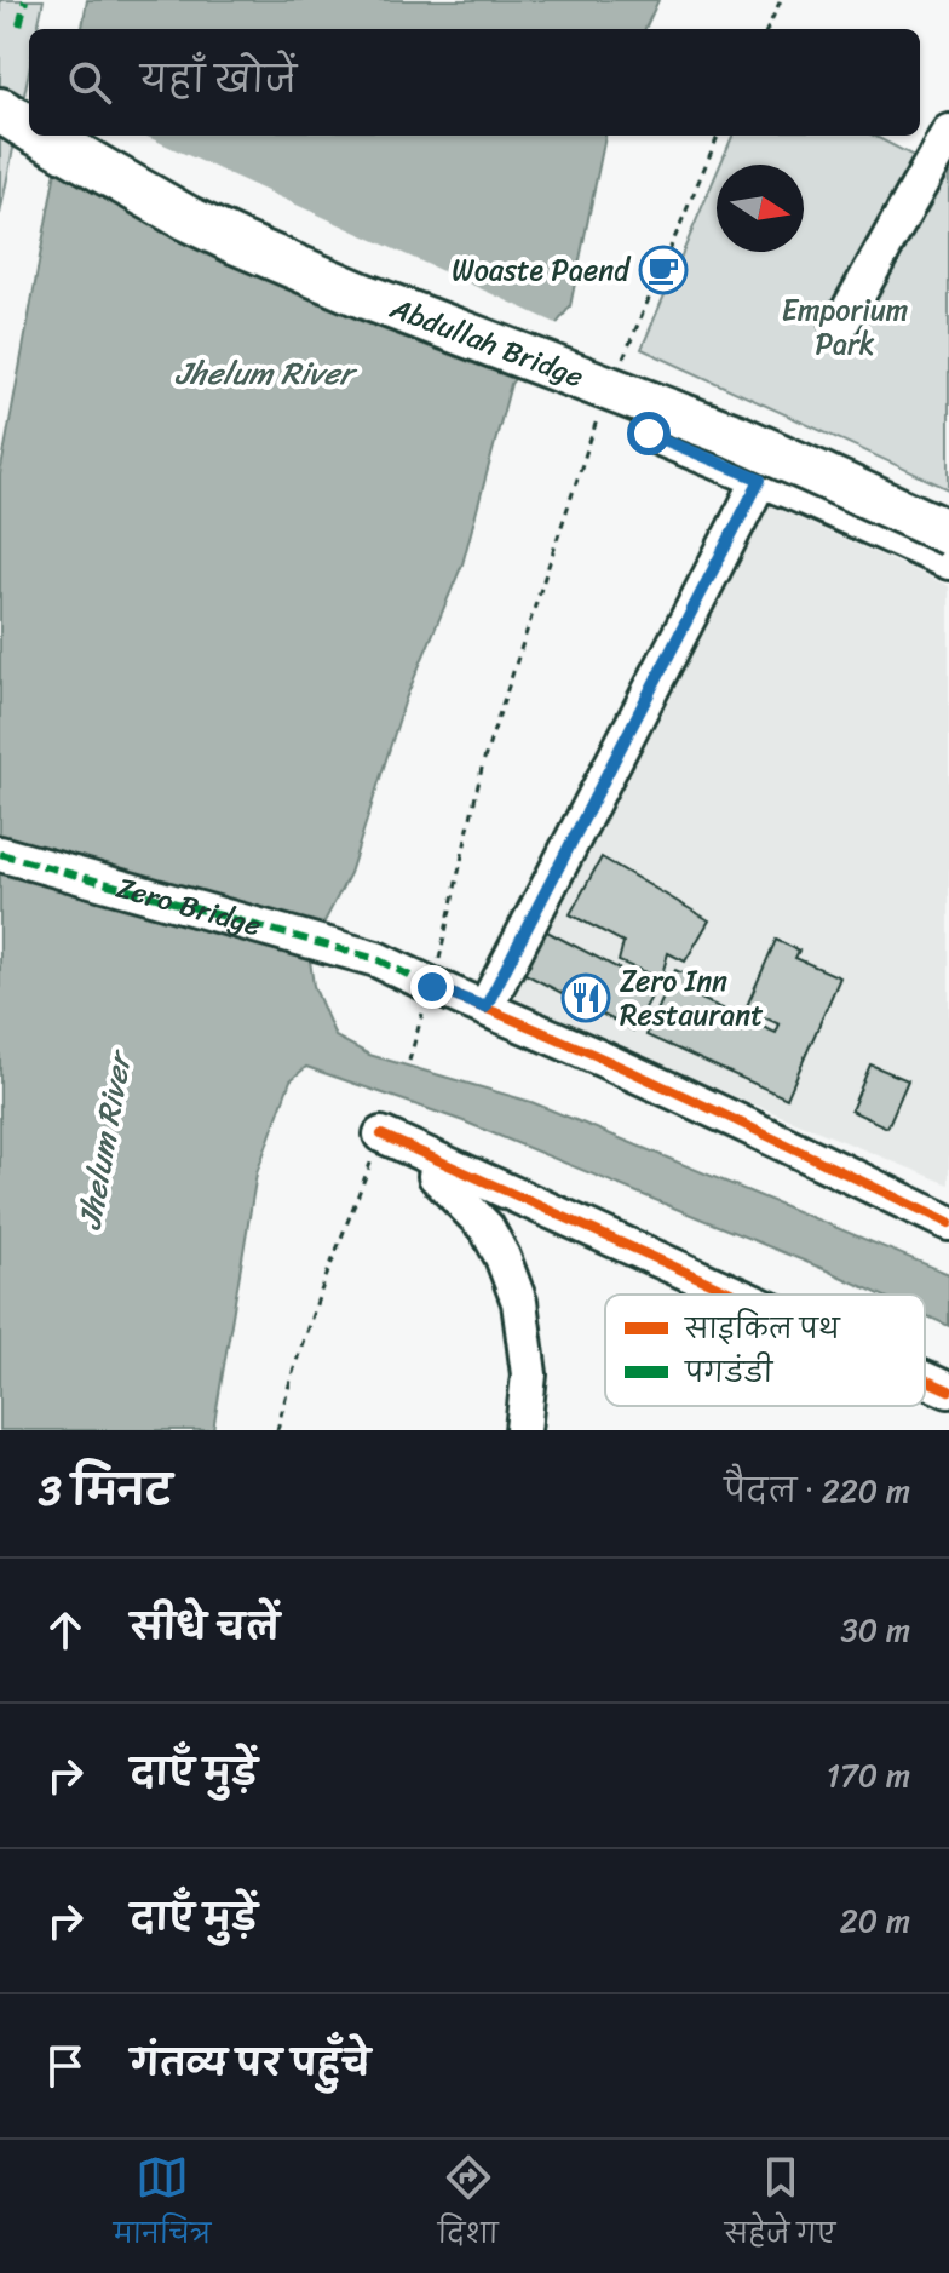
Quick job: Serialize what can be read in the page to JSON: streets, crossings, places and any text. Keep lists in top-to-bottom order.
{
  "streets": {
    "main road": ["Abdullah Bridge"],
    "street": ["Zero Bridge"]
  },
  "water": ["Jhelum River"],
  "parks": ["Emporium Park"],
  "places": {
    "cafe": ["Woaste Paend"],
    "restaurant": ["Zero Inn Restaurant"]
  },
  "legend": ["साइकिल पथ", "पगडंडी"],
  "north": "right",
  "page": {
    "search": "यहाँ खोजें",
    "heading": ["3 मिनट", "पैदल · 220 m"],
    "list": [
      ["सीधे चलें", "30 m"],
      ["दाएँ मुड़ें", "170 m"],
      ["दाएँ मुड़ें", "20 m"],
      "गंतव्य पर पहुँचे"
    ],
    "nav": ["मानचित्र", "दिशा", "सहेजे गए"]
  }
}
